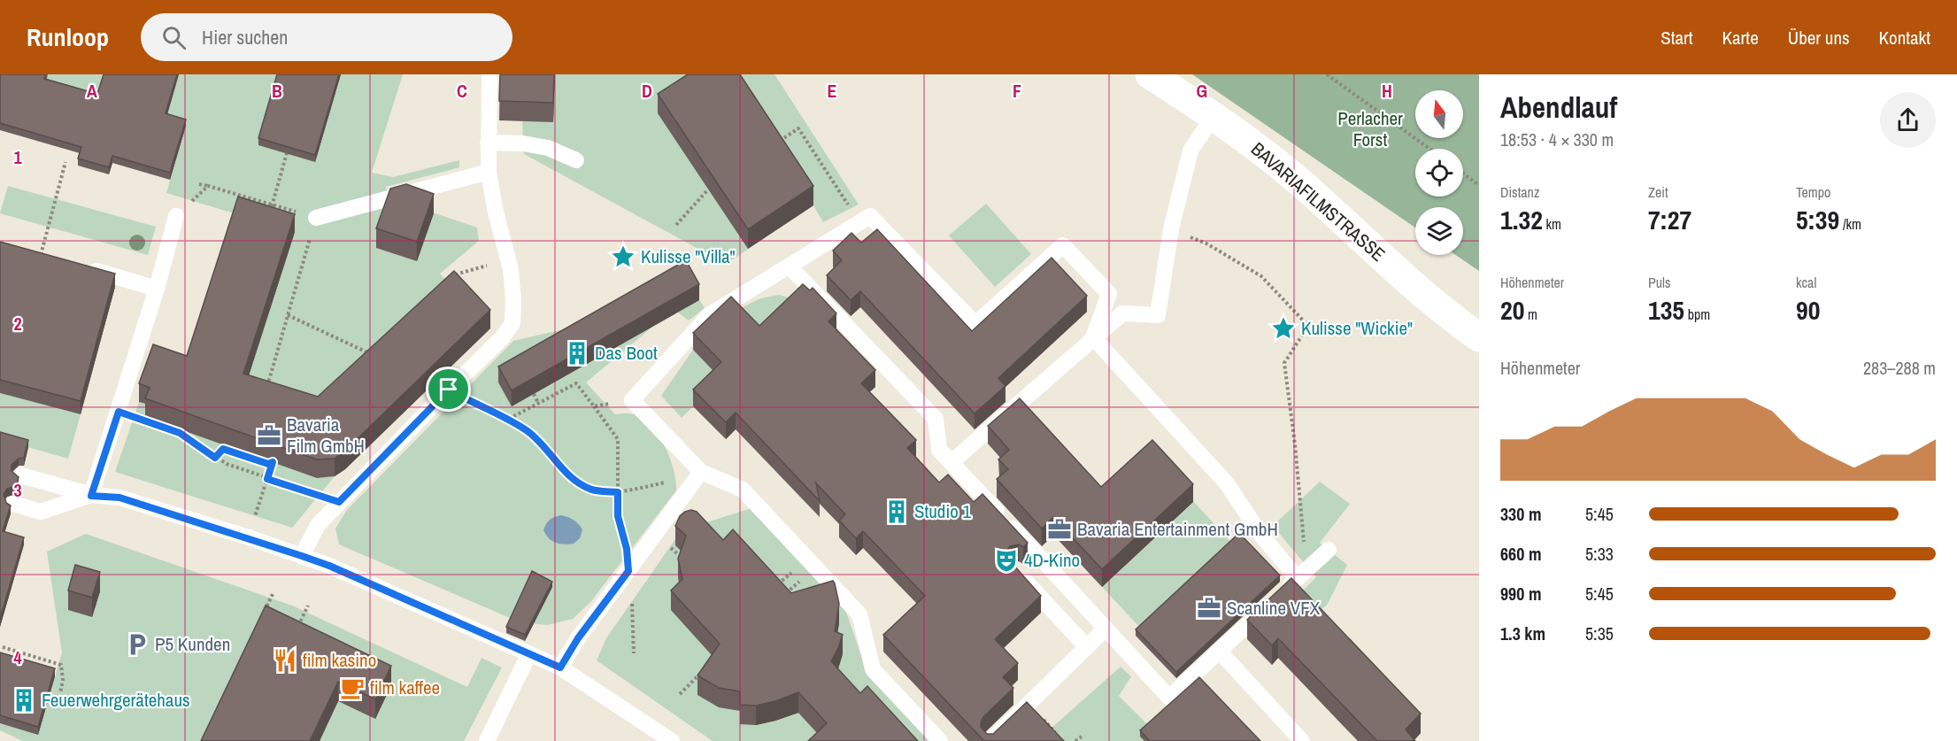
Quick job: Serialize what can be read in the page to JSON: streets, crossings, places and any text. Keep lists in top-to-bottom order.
{
  "streets": {
    "street": ["BAVARIAFILMSTRASSE"]
  },
  "parks": ["Perlacher Forst"],
  "places": {
    "place": ["Kulisse \"Villa\"", "Kulisse \"Wickie\""],
    "building": ["Das Boot", "Studio 1", "Feuerwehrgerätehaus"],
    "office": ["Bavaria Film GmbH", "Bavaria Entertainment GmbH", "Scanline VFX"],
    "theatre": ["4D-Kino"],
    "parking": ["P5 Kunden"],
    "restaurant": ["film kasino"],
    "cafe": ["film kaffee"]
  },
  "north": "top",
  "page": {
    "header": "Runloop",
    "search": "Hier suchen",
    "nav": [
      "Start",
      "Karte",
      "Über uns",
      "Kontakt"
    ],
    "heading": ["Abendlauf", "18:53 · 4 × 330 m"],
    "stats": [
      ["Distanz", "1.32 km"],
      ["Zeit", "7:27"],
      ["Tempo", "5:39 /km"],
      ["Höhenmeter", "20 m"],
      ["Puls", "135 bpm"],
      ["kcal", "90"]
    ],
    "chart": ["Höhenmeter", "283–288 m"],
    "list": [
      {
        "name": "330 m",
        "note": "5:45"
      },
      {
        "name": "660 m",
        "note": "5:33"
      },
      {
        "name": "990 m",
        "note": "5:45"
      },
      {
        "name": "1.3 km",
        "note": "5:35"
      }
    ]
  },
  "grid": {
    "columns": [
      "A",
      "B",
      "C",
      "D",
      "E",
      "F",
      "G",
      "H"
    ],
    "rows": [
      "1",
      "2",
      "3",
      "4"
    ]
  }
}
